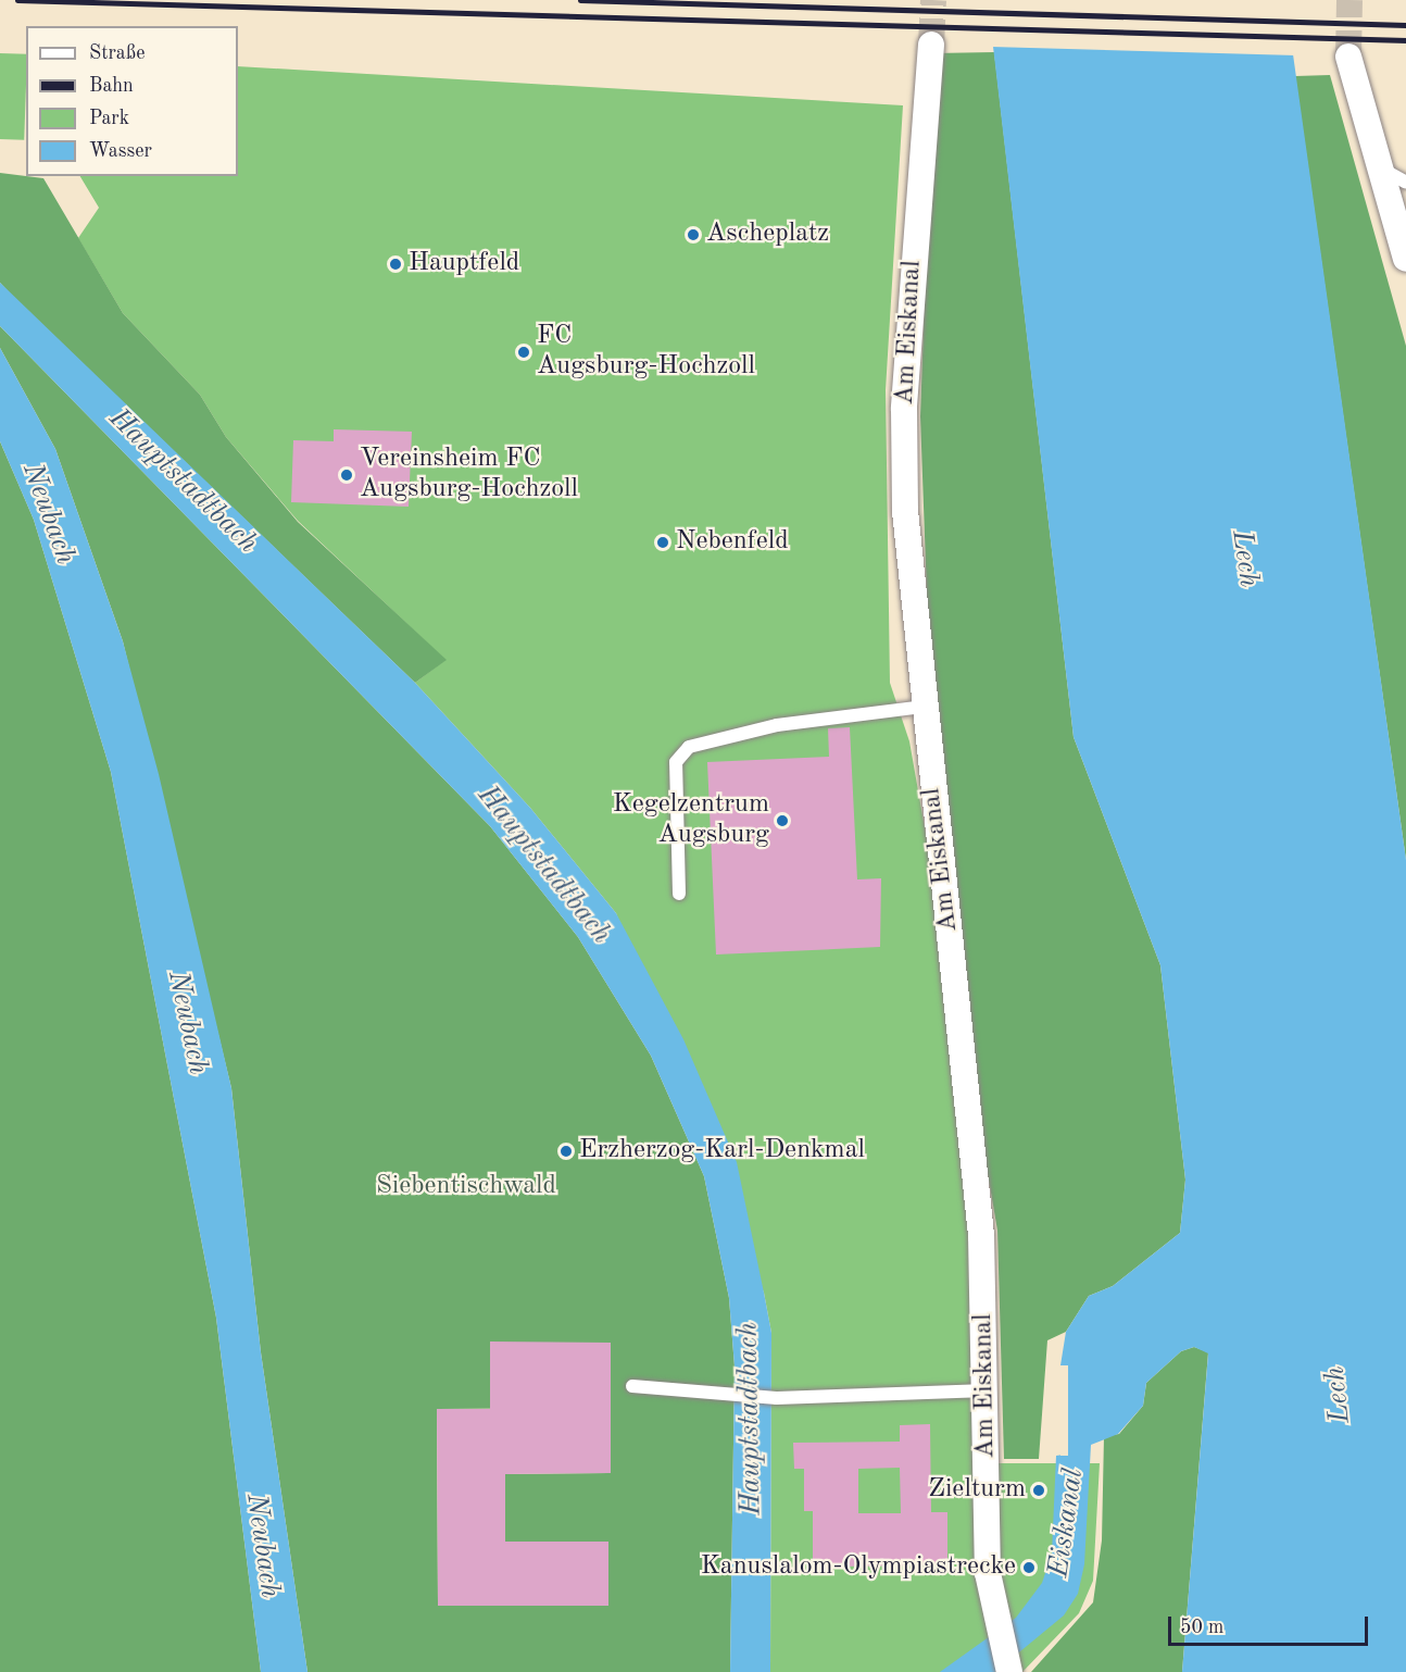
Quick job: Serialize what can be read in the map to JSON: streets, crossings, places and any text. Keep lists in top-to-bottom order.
{
  "streets": {
    "street": ["Am Eiskanal"]
  },
  "water": [
    "Hauptstadtbach",
    "Neubach",
    "Lech",
    "Eiskanal"
  ],
  "parks": ["Siebentischwald"],
  "places": [
    "Ascheplatz",
    "Hauptfeld",
    "FC Augsburg-Hochzoll",
    "Vereinsheim FC Augsburg-Hochzoll",
    "Nebenfeld",
    "Kegelzentrum Augsburg",
    "Erzherzog-Karl-Denkmal",
    "Zielturm",
    "Kanuslalom-Olympiastrecke"
  ],
  "legend": [
    "Straße",
    "Bahn",
    "Park",
    "Wasser"
  ],
  "scale_bar": "50 m"
}
